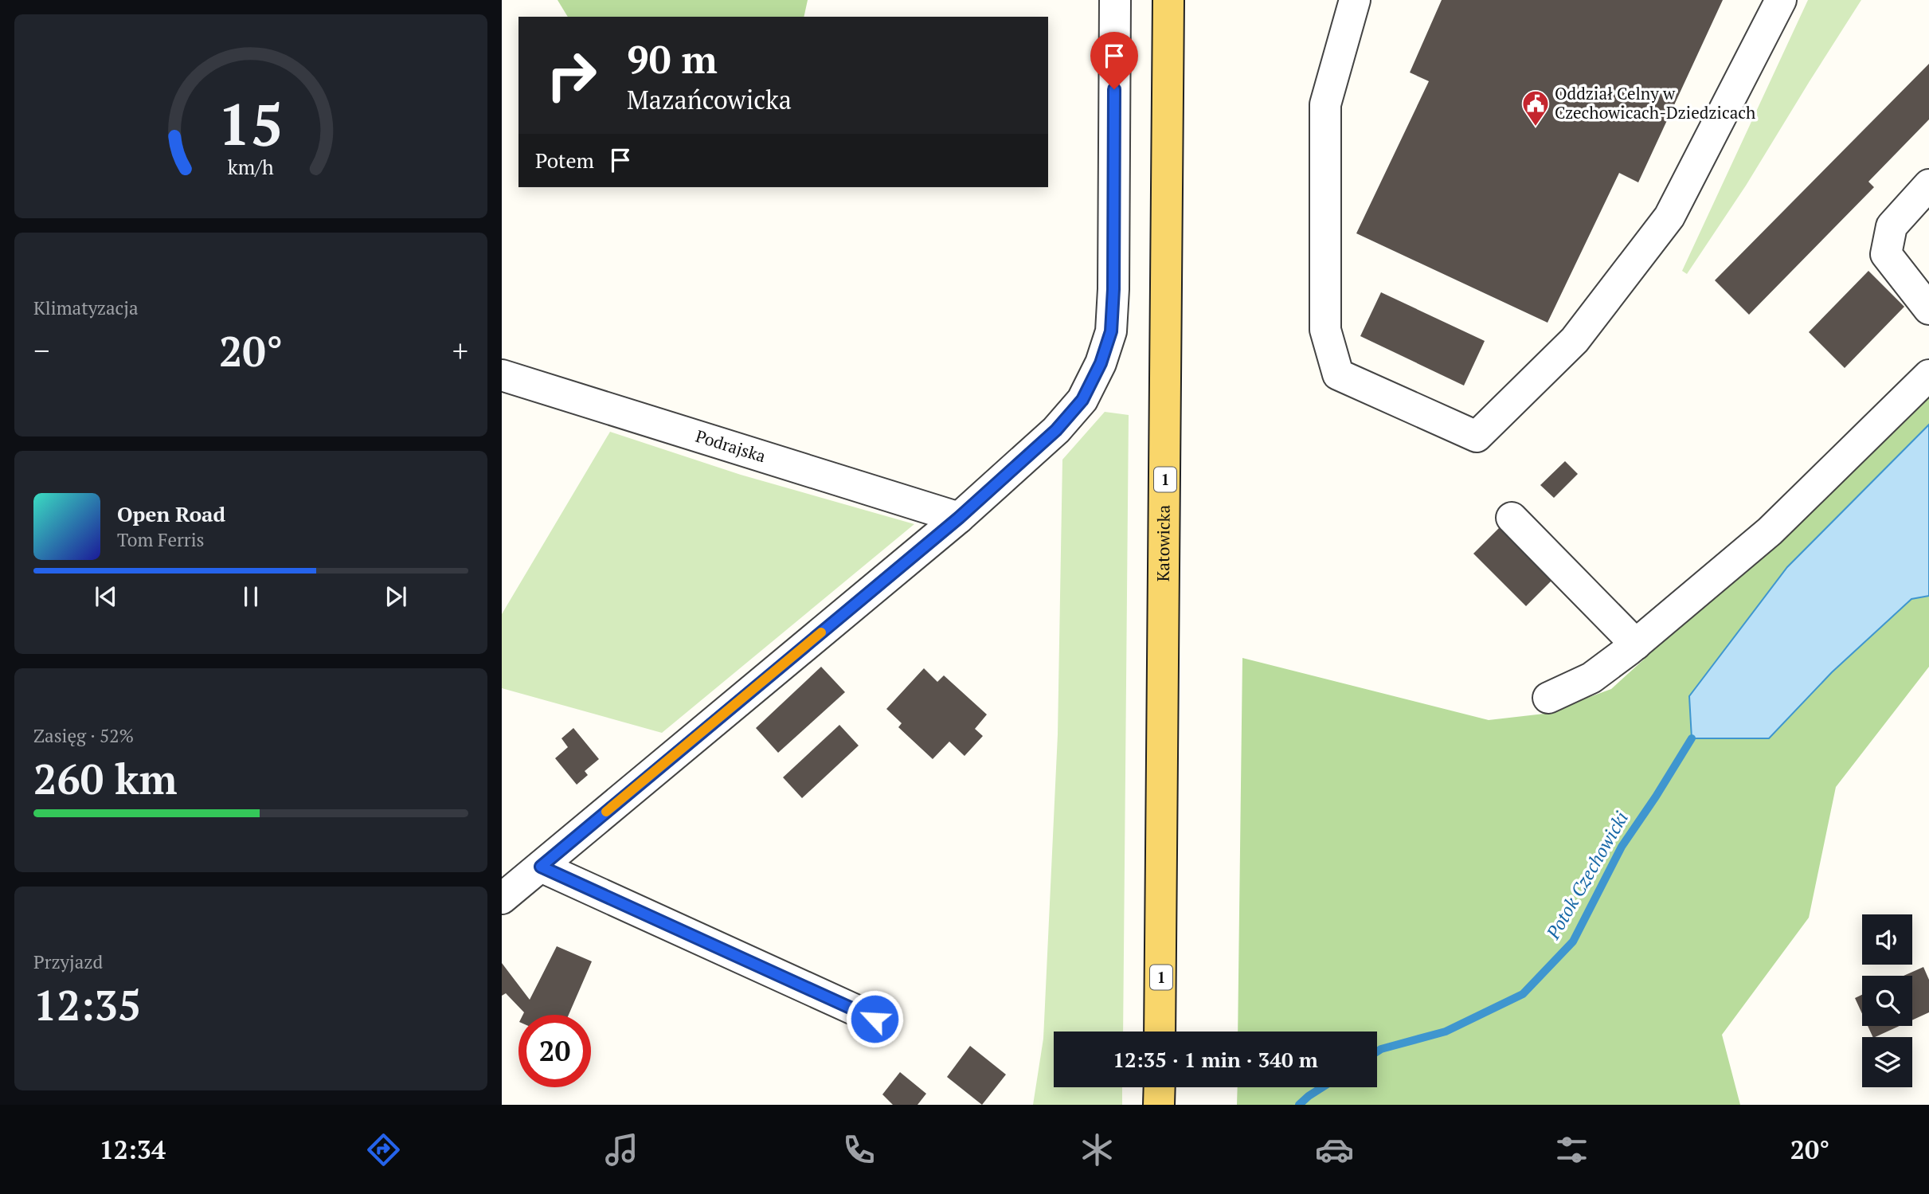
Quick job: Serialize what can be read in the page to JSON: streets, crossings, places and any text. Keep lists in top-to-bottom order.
{
  "streets": {
    "main road": ["1", "Katowicka"],
    "street": ["Podrajska"]
  },
  "water": ["Potok Czechowicki"],
  "places": {
    "public building": ["Oddział Celny w Czechowicach-Dziedzicach"]
  },
  "page": {
    "turn": ["90 m", "Mazańcowicka"],
    "then": "Potem",
    "tile": [
      "Klimatyzacja",
      ["Zasięg · 52%", "260 km"],
      ["Przyjazd", "12:35"]
    ],
    "heat": ["−", "20°", "+"],
    "song": ["Open Road", "Tom Ferris"],
    "limit": "20",
    "trip": "12:35 · 1 min · 340 m",
    "tabs": ["12:34", "20°"],
    "gauge": ["15", "km/h"]
  }
}
